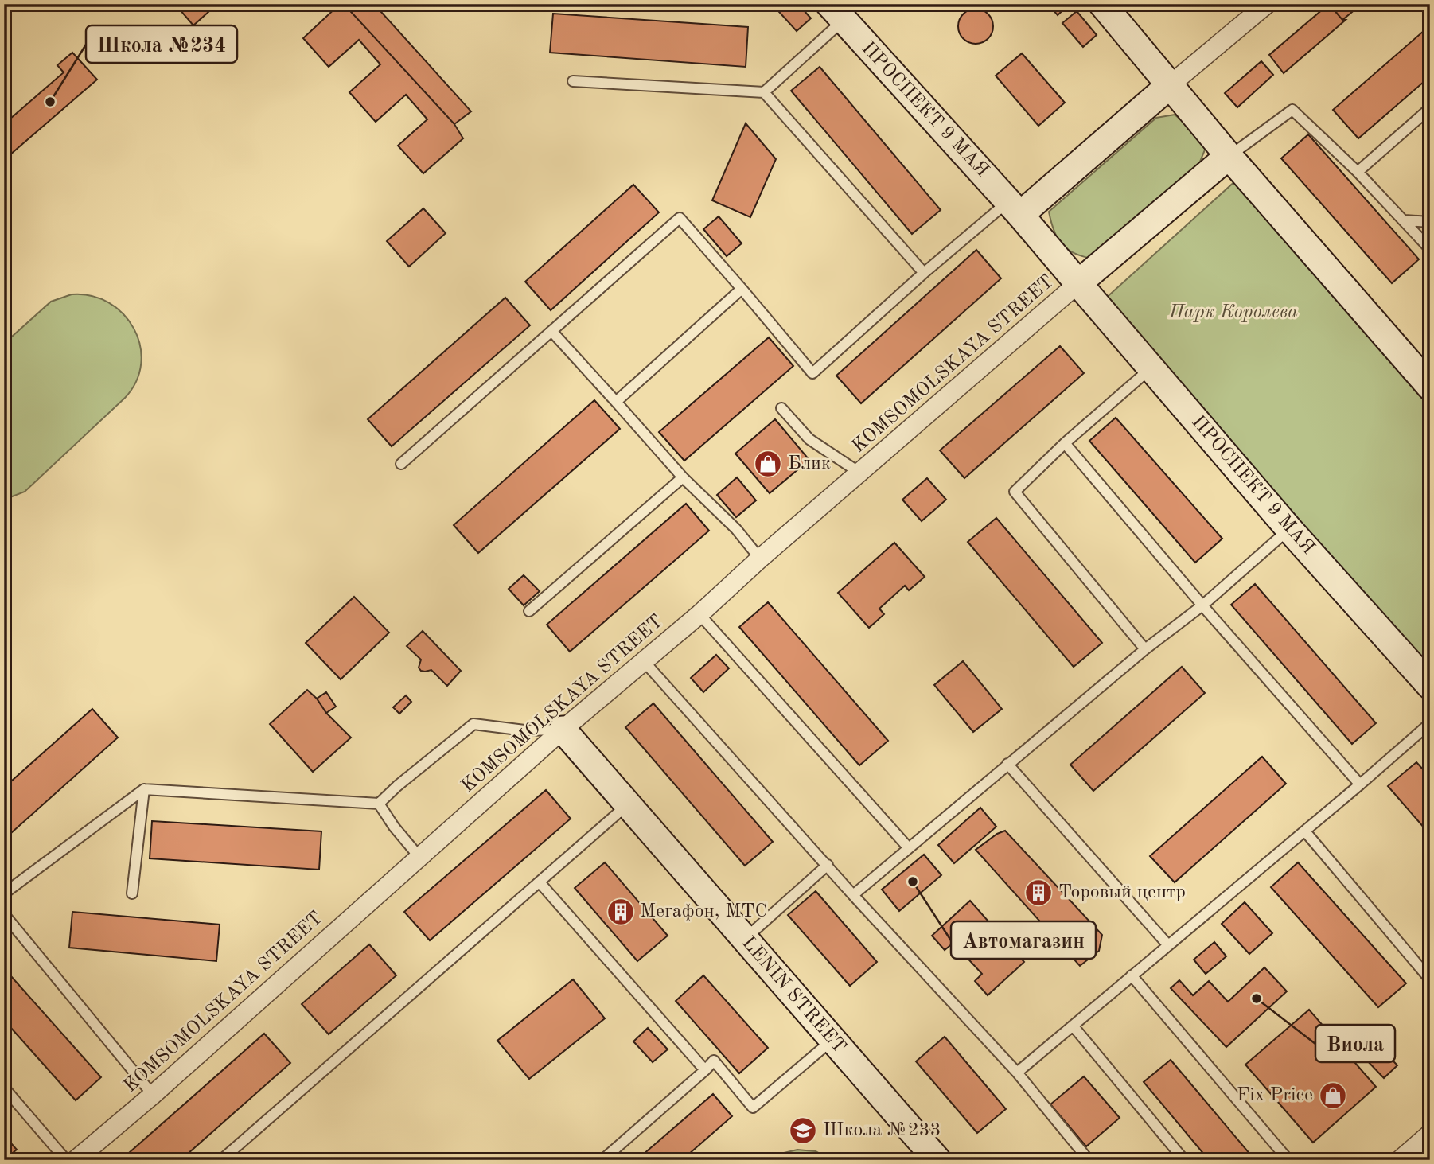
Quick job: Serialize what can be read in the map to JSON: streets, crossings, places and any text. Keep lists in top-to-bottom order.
{
  "streets": {
    "street": ["ПРОСПЕКТ 9 МАЯ", "KOMSOMOLSKAYA STREET", "LENIN STREET"]
  },
  "crossings": [
    ["ПРОСПЕКТ 9 МАЯ", "KOMSOMOLSKAYA STREET"],
    ["KOMSOMOLSKAYA STREET", "LENIN STREET"]
  ],
  "parks": ["Парк Королева"],
  "places": {
    "other": ["Школа №234", "Автомагазин", "Виола"],
    "shop": ["Блик", "Fix Price"],
    "building": ["Торовый центр", "Мегафон, МТС"],
    "school or university": ["Школа №233"]
  }
}
